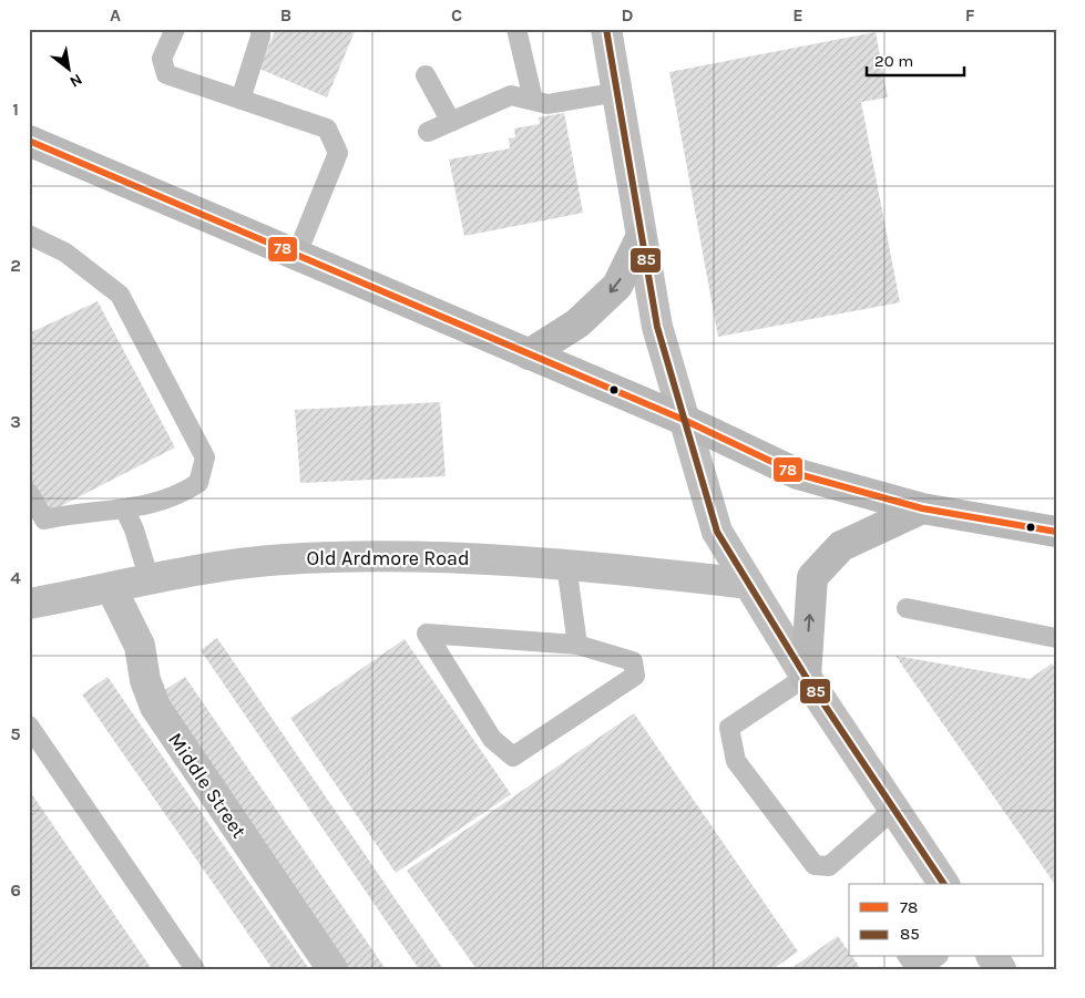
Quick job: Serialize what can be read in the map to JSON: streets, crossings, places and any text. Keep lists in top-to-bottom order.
{
  "streets": {
    "street": ["Old Ardmore Road", "Middle Street"]
  },
  "crossings": [
    ["Old Ardmore Road", "Middle Street"]
  ],
  "lines": ["transit line 85", "transit line 78"],
  "legend": ["78", "85"],
  "scale_bar": "20 m",
  "north": "bottom right",
  "grid": {
    "columns": [
      "A",
      "B",
      "C",
      "D",
      "E",
      "F"
    ],
    "rows": [
      "1",
      "2",
      "3",
      "4",
      "5",
      "6"
    ]
  }
}
